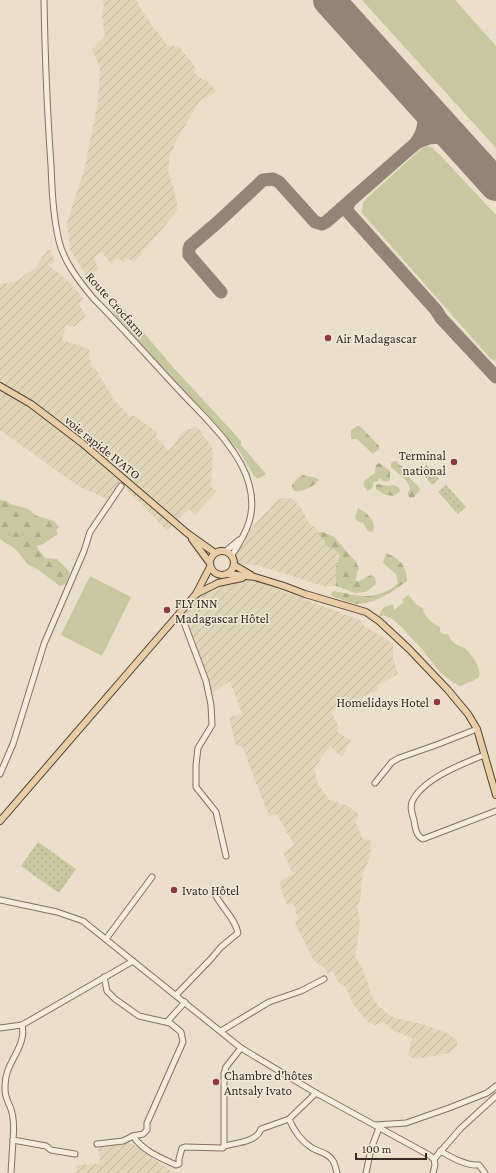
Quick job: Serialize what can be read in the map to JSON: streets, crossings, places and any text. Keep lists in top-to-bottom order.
{
  "streets": {
    "main road": ["voie rapide IVATO"],
    "street": ["Route Crocfarm"]
  },
  "places": [
    "Air Madagascar",
    "Terminal national",
    "FLY INN Madagascar Hôtel",
    "Homelidays Hotel",
    "Ivato Hôtel",
    "Chambre d'hôtes Antsaly Ivato"
  ],
  "scale_bar": "100 m"
}
